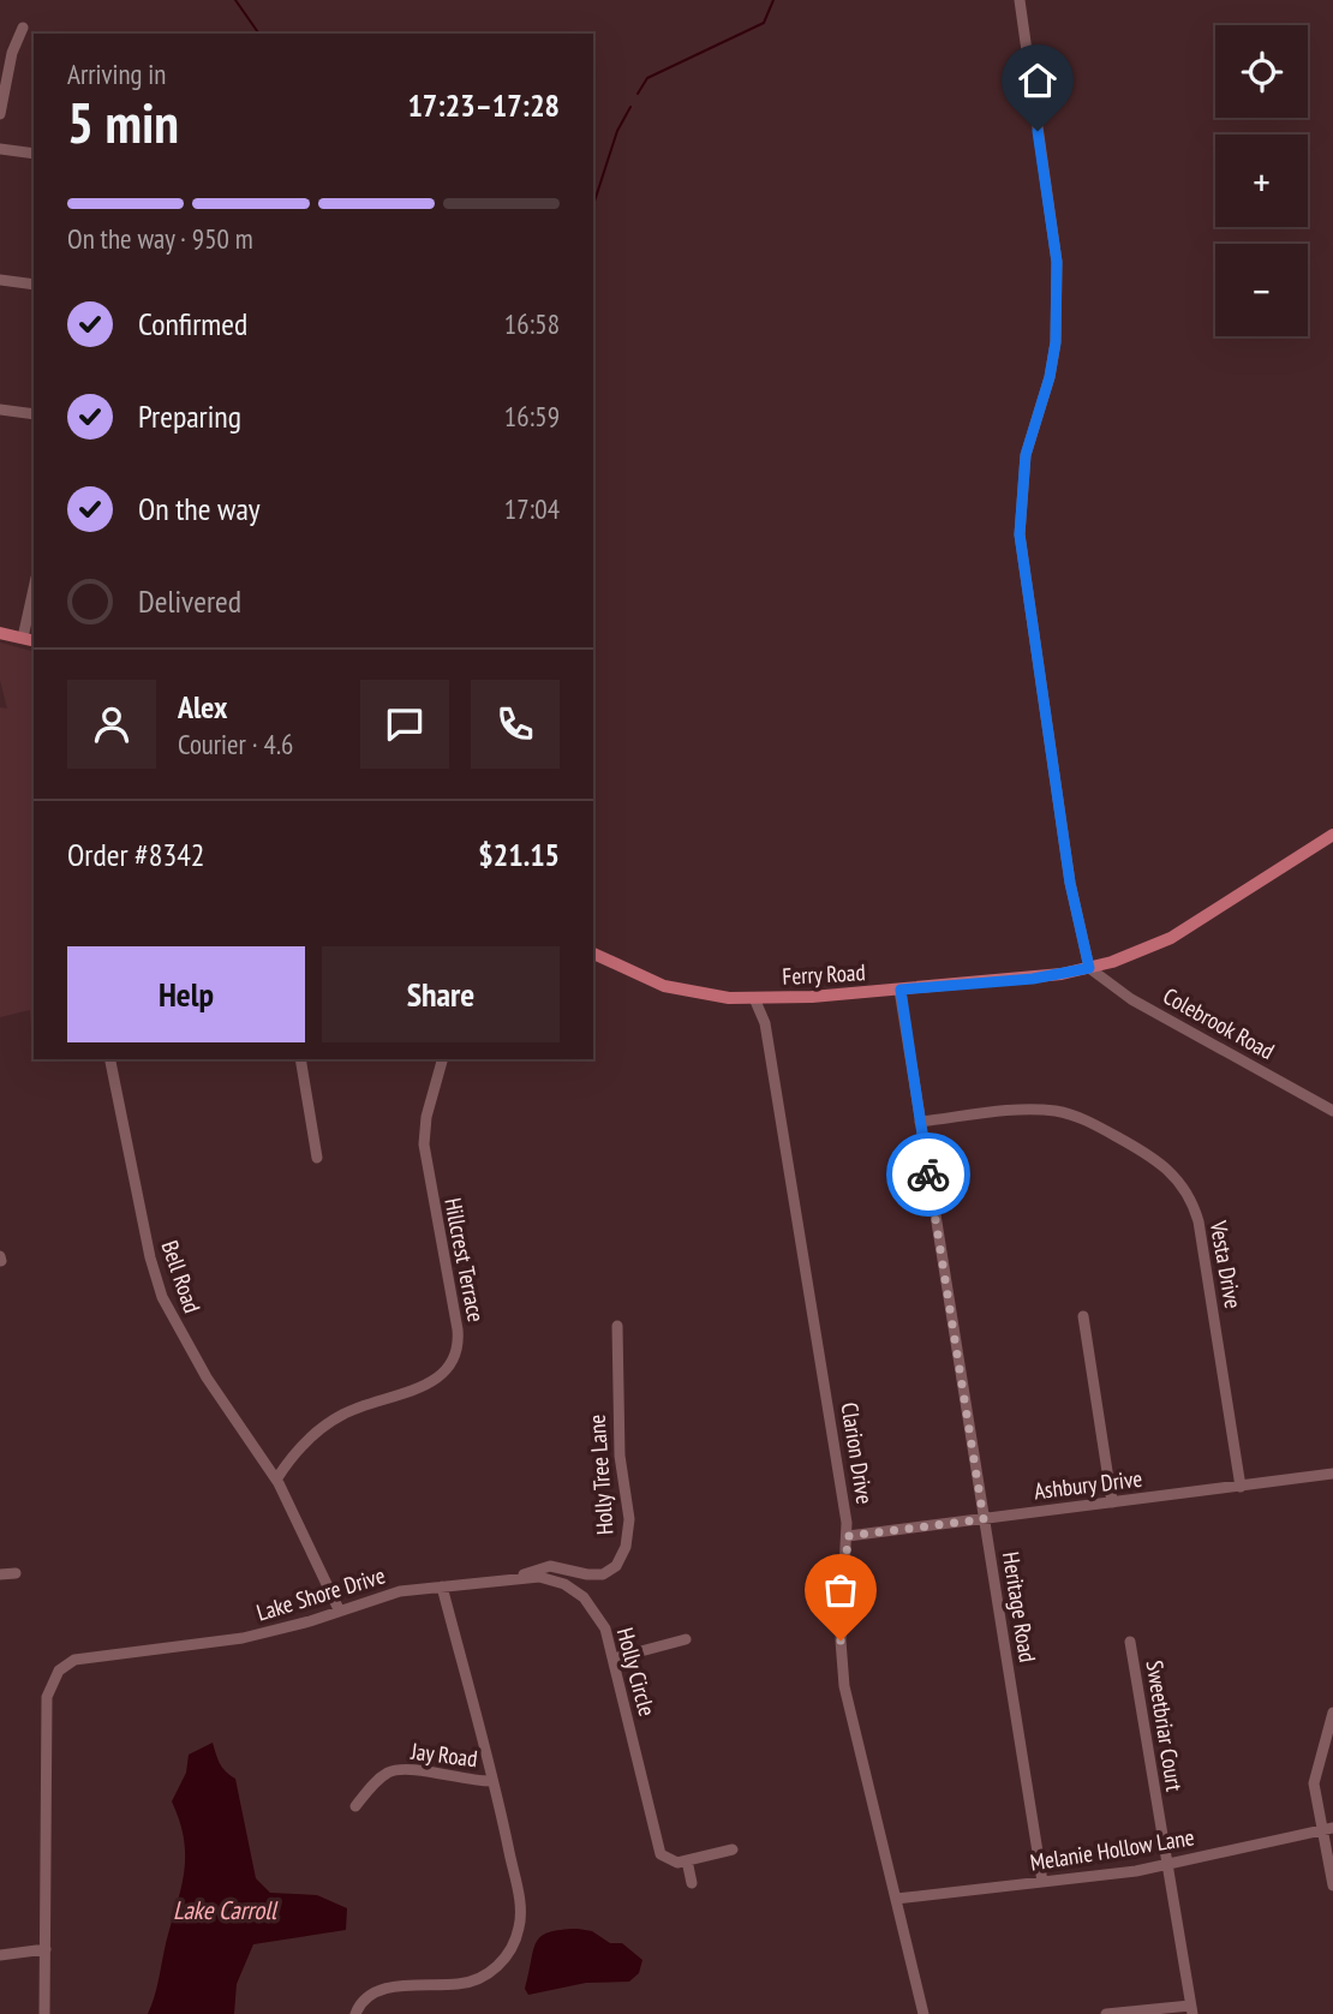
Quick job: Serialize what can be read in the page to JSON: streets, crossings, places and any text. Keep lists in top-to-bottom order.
{
  "streets": {
    "main road": ["Ferry Road"],
    "street": [
      "Colebrook Road",
      "Hillcrest Terrace",
      "Vesta Drive",
      "Bell Road",
      "Clarion Drive",
      "Holly Tree Lane",
      "Ashbury Drive",
      "Lake Shore Drive",
      "Heritage Road",
      "Holly Circle",
      "Sweetbriar Court",
      "Jay Road",
      "Melanie Hollow Lane"
    ]
  },
  "crossings": [
    ["Ferry Road", "Colebrook Road"],
    ["Ferry Road", "Clarion Drive"],
    ["Ferry Road", "Heritage Road"],
    ["Hillcrest Terrace", "Bell Road"],
    ["Vesta Drive", "Ashbury Drive"],
    ["Vesta Drive", "Heritage Road"],
    ["Clarion Drive", "Ashbury Drive"],
    ["Clarion Drive", "Melanie Hollow Lane"],
    ["Holly Tree Lane", "Holly Circle"],
    ["Ashbury Drive", "Heritage Road"],
    ["Lake Shore Drive", "Holly Circle"],
    ["Heritage Road", "Melanie Hollow Lane"],
    ["Sweetbriar Court", "Melanie Hollow Lane"]
  ],
  "water": ["Lake Carroll"],
  "page": {
    "map_buttons": ["+", "−"],
    "heading": ["5 min", "Arriving in", "17:23–17:28"],
    "panel": [
      "Alex",
      "Courier · 4.6",
      "Order #8342",
      "$21.15"
    ],
    "bar": "On the way · 950 m",
    "list": [
      ["Confirmed", "16:58"],
      ["Preparing", "16:59"],
      ["On the way", "17:04"],
      "Delivered"
    ],
    "buttons": ["Help", "Share"]
  }
}
